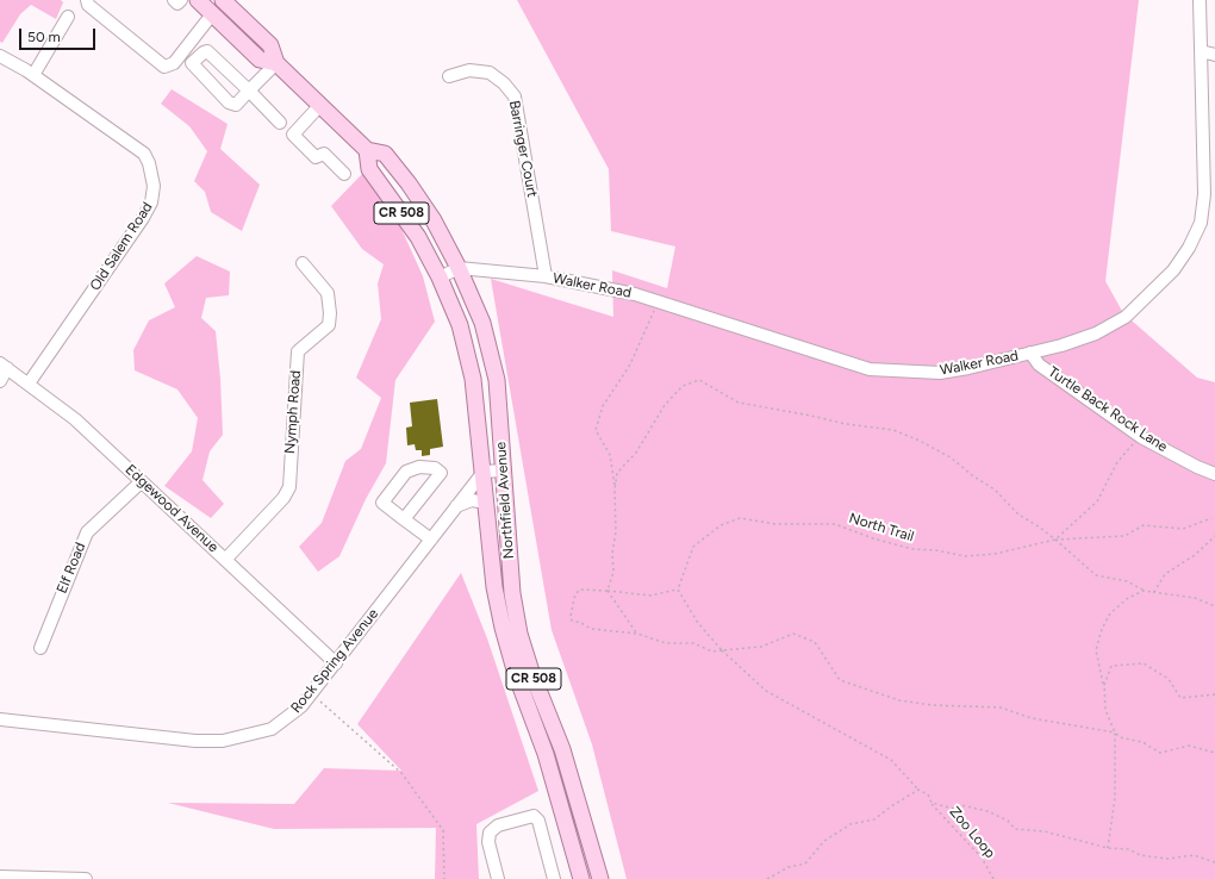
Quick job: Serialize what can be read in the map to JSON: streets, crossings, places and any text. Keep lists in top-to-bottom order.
{
  "streets": {
    "main road": ["CR 508", "Northfield Avenue"],
    "street": [
      "Barringer Court",
      "Old Salem Road",
      "Walker Road",
      "Turtle Back Rock Lane",
      "Nymph Road",
      "Edgewood Avenue",
      "Elf Road",
      "Rock Spring Avenue"
    ],
    "path": ["North Trail", "Zoo Loop"]
  },
  "crossings": [
    ["Barringer Court", "Walker Road"],
    ["Old Salem Road", "Edgewood Avenue"],
    ["Walker Road", "Turtle Back Rock Lane"],
    ["Walker Road", "Northfield Avenue"],
    ["Turtle Back Rock Lane", "North Trail"],
    ["Nymph Road", "Edgewood Avenue"],
    ["Northfield Avenue", "Rock Spring Avenue"],
    ["Edgewood Avenue", "Elf Road"],
    ["Edgewood Avenue", "Rock Spring Avenue"]
  ],
  "scale_bar": "50 m"
}
